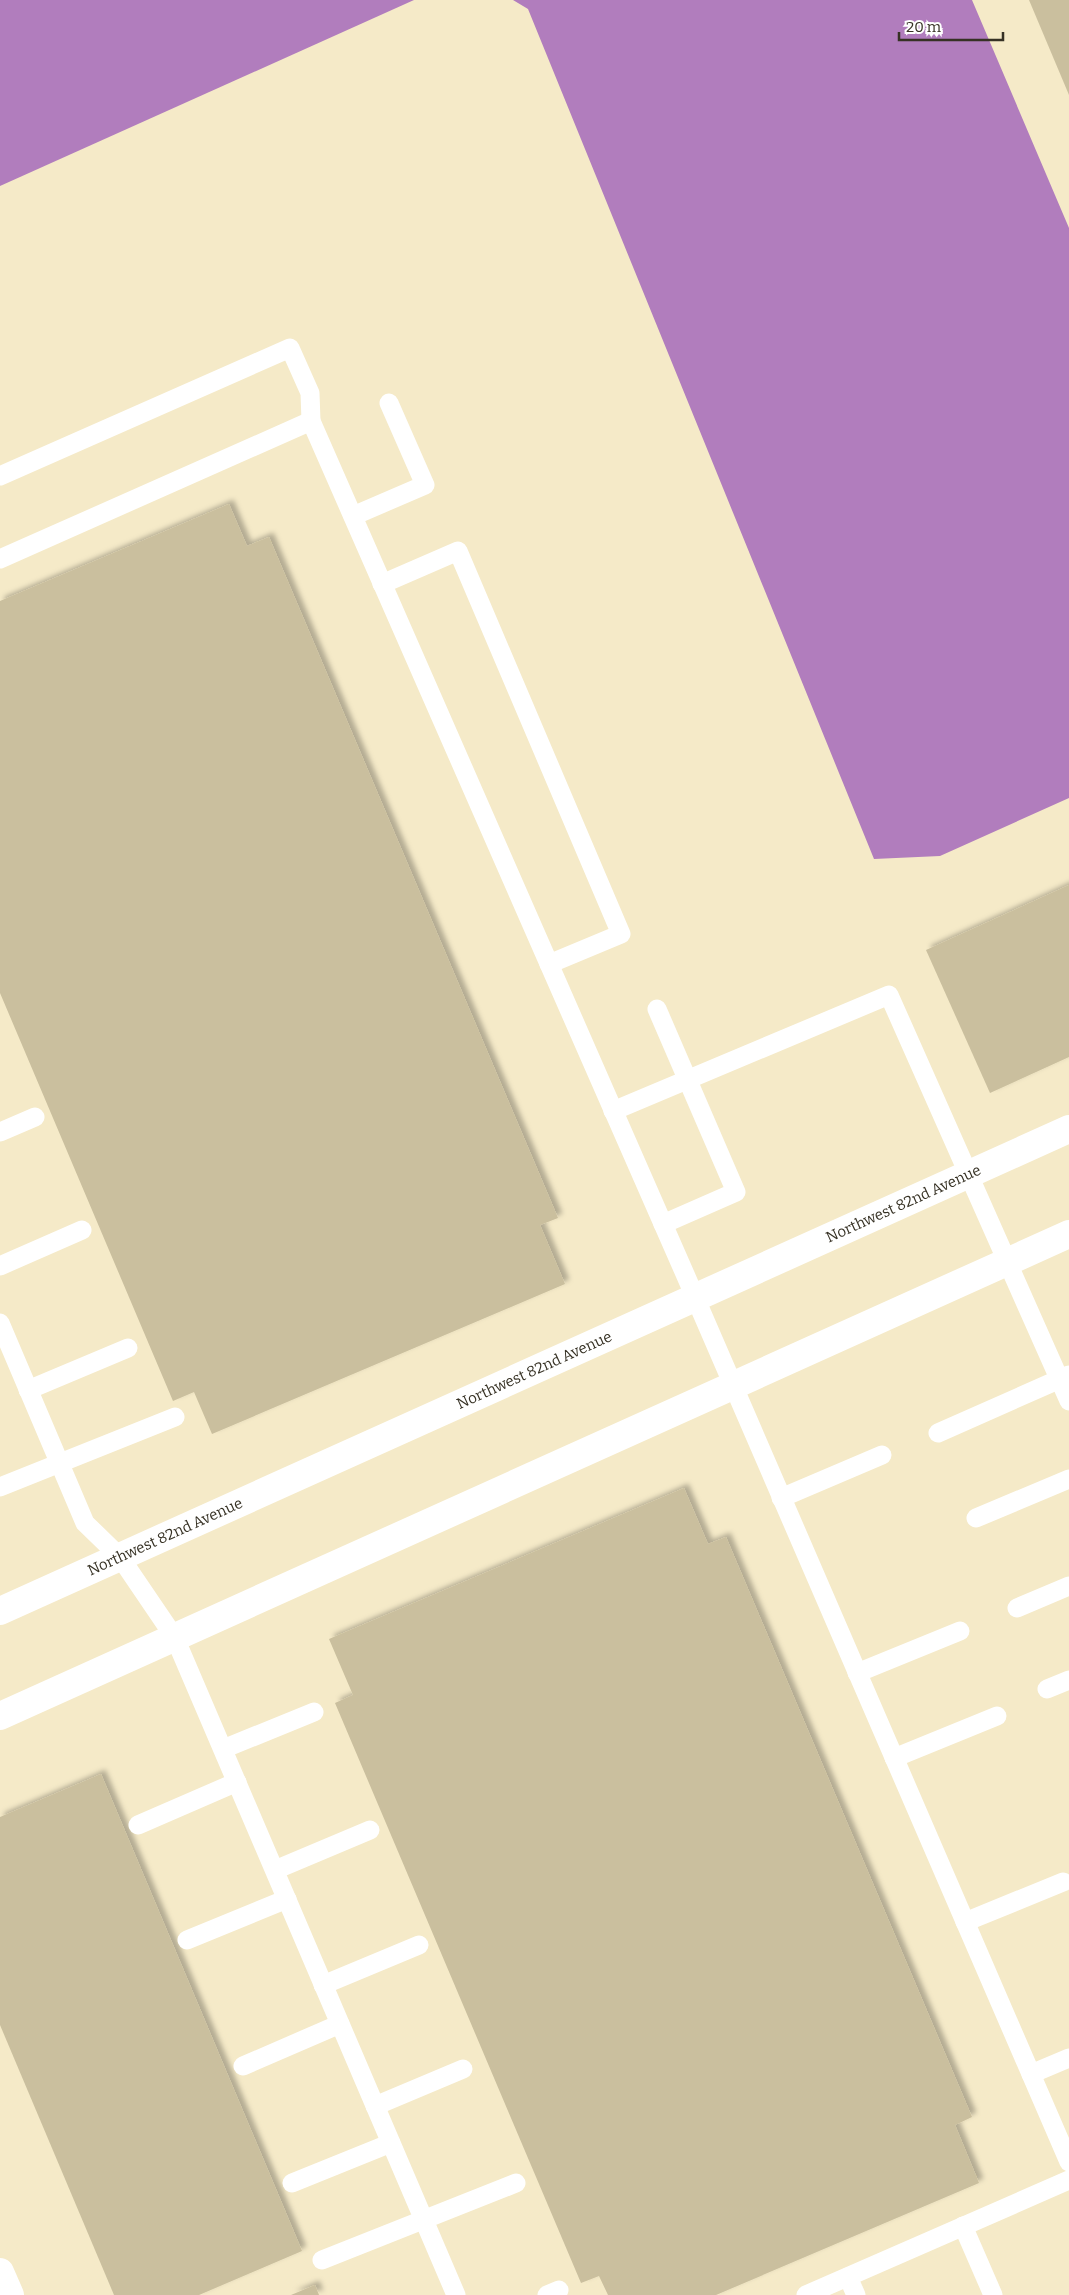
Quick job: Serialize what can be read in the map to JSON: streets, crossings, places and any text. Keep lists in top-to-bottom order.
{
  "streets": {
    "street": ["Northwest 82nd Avenue"]
  },
  "scale_bar": "20 m"
}
